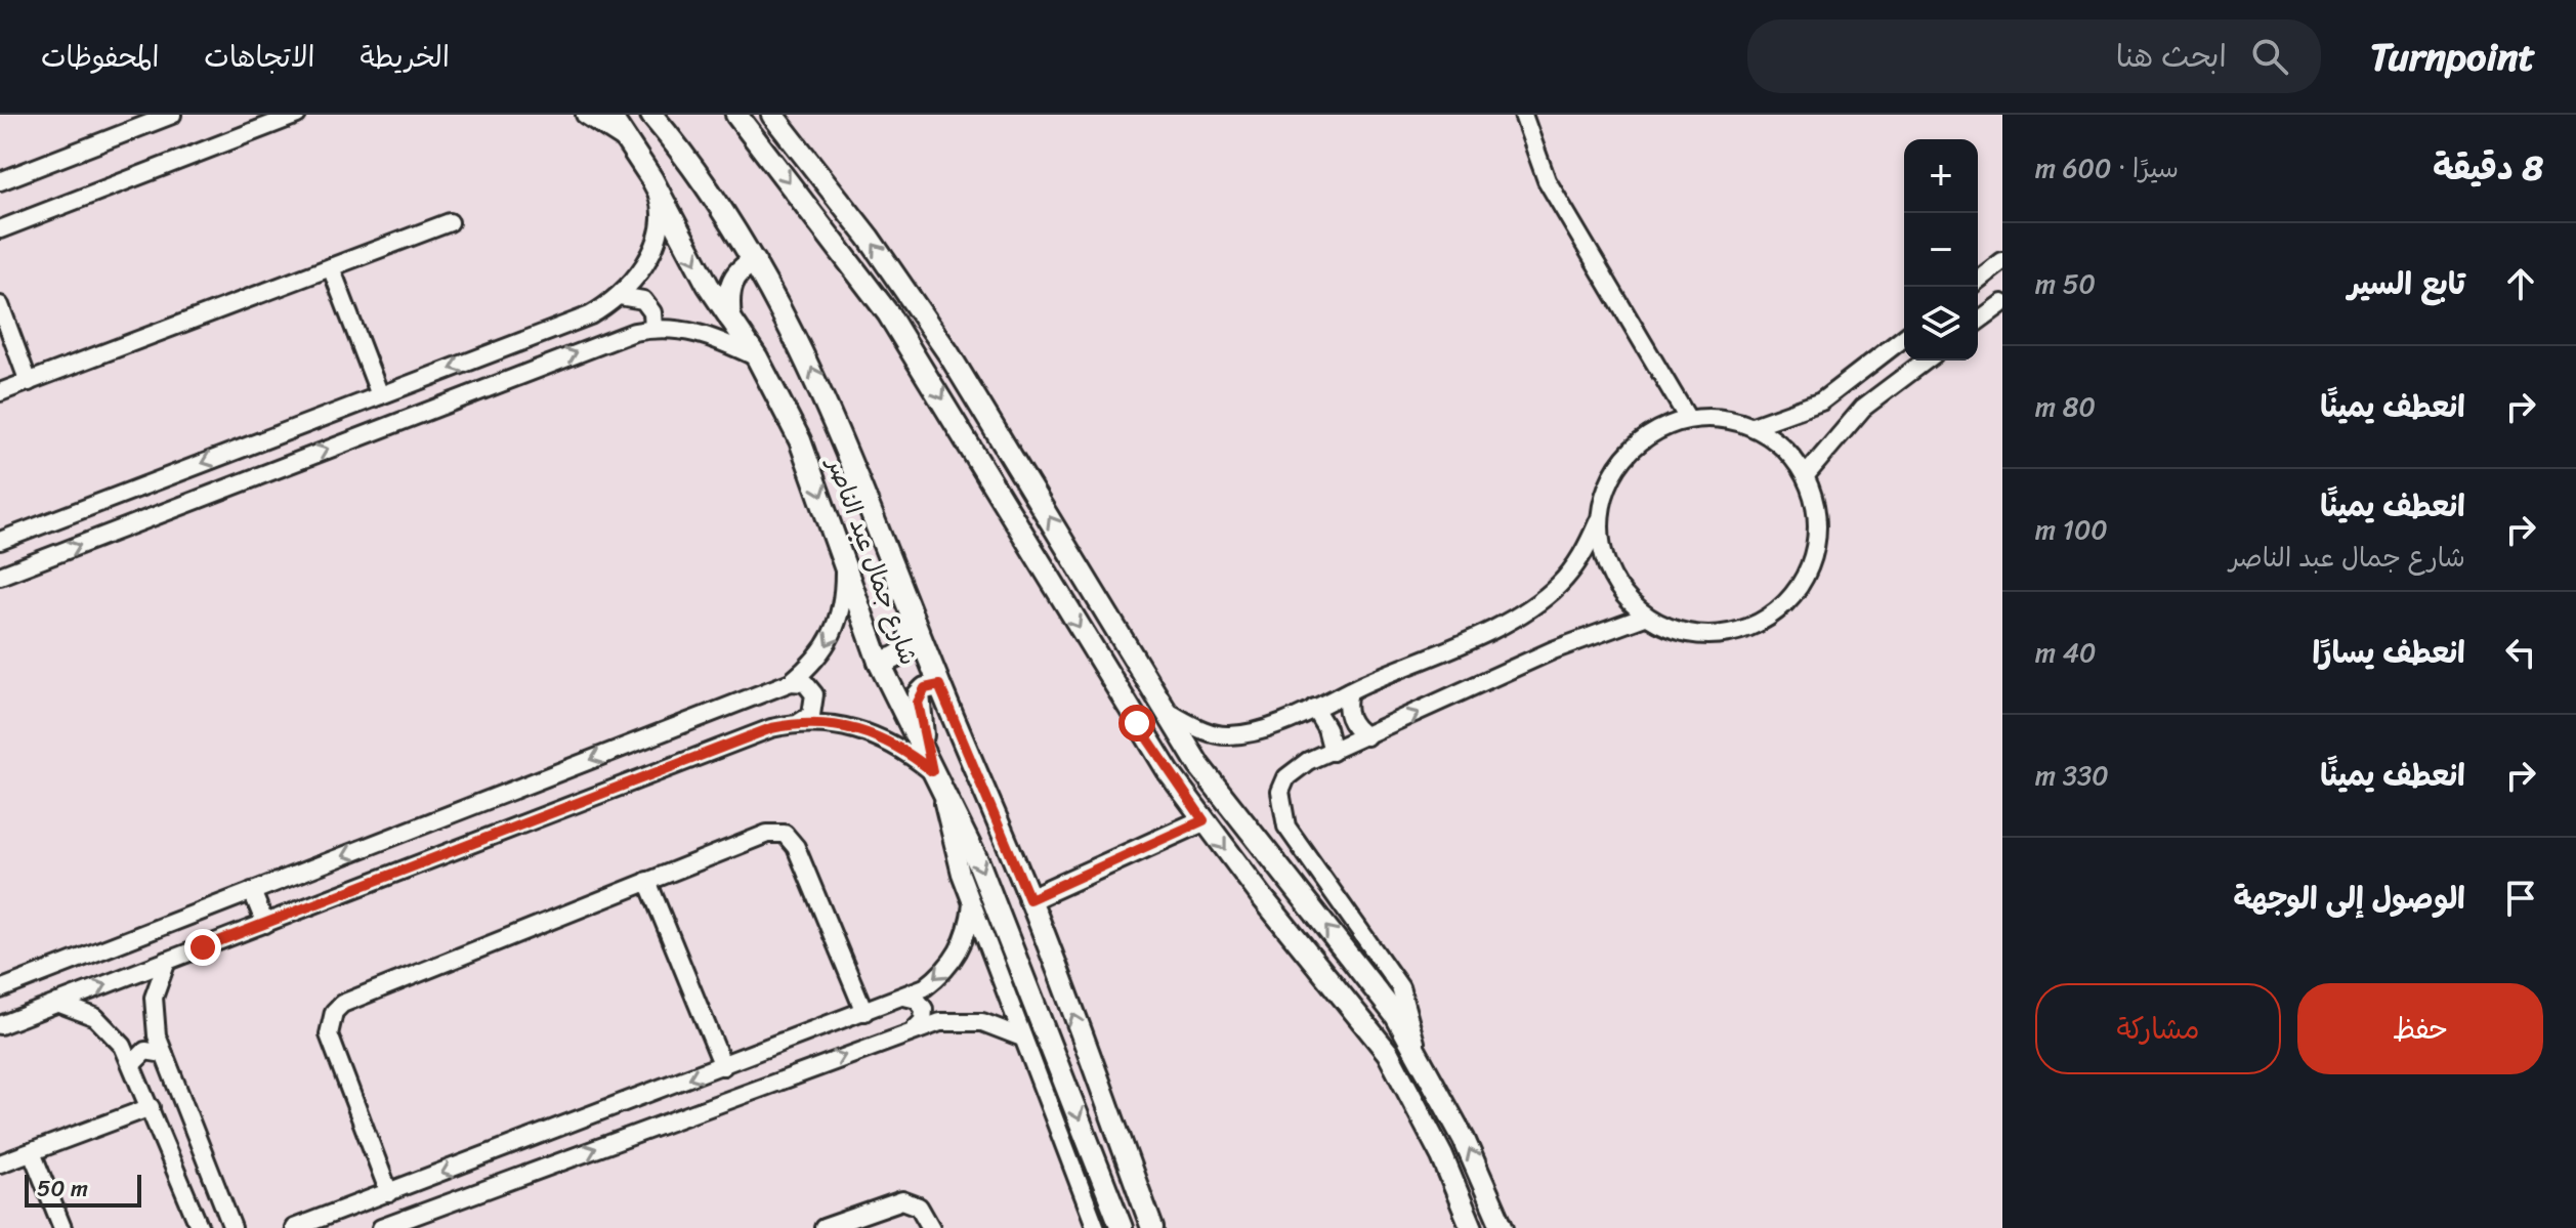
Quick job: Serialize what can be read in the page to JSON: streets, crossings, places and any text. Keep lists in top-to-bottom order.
{
  "streets": {
    "main road": ["شارع جمال عبد الناصر"]
  },
  "scale_bar": "50 m",
  "page": {
    "header": "Turnpoint",
    "search": "ابحث هنا",
    "nav": ["الخريطة", "الاتجاهات", "المحفوظات"],
    "heading": ["8 دقيقة", "سيرًا · 600 m"],
    "map_buttons": ["+", "−"],
    "list": [
      ["تابع السير", "50 m"],
      ["انعطف يمينًا", "80 m"],
      ["انعطف يمينًا", "شارع جمال عبد الناصر", "100 m"],
      ["انعطف يسارًا", "40 m"],
      ["انعطف يمينًا", "330 m"],
      "الوصول إلى الوجهة"
    ],
    "buttons": ["حفظ", "مشاركة"],
    "scale": "50 m"
  }
}
